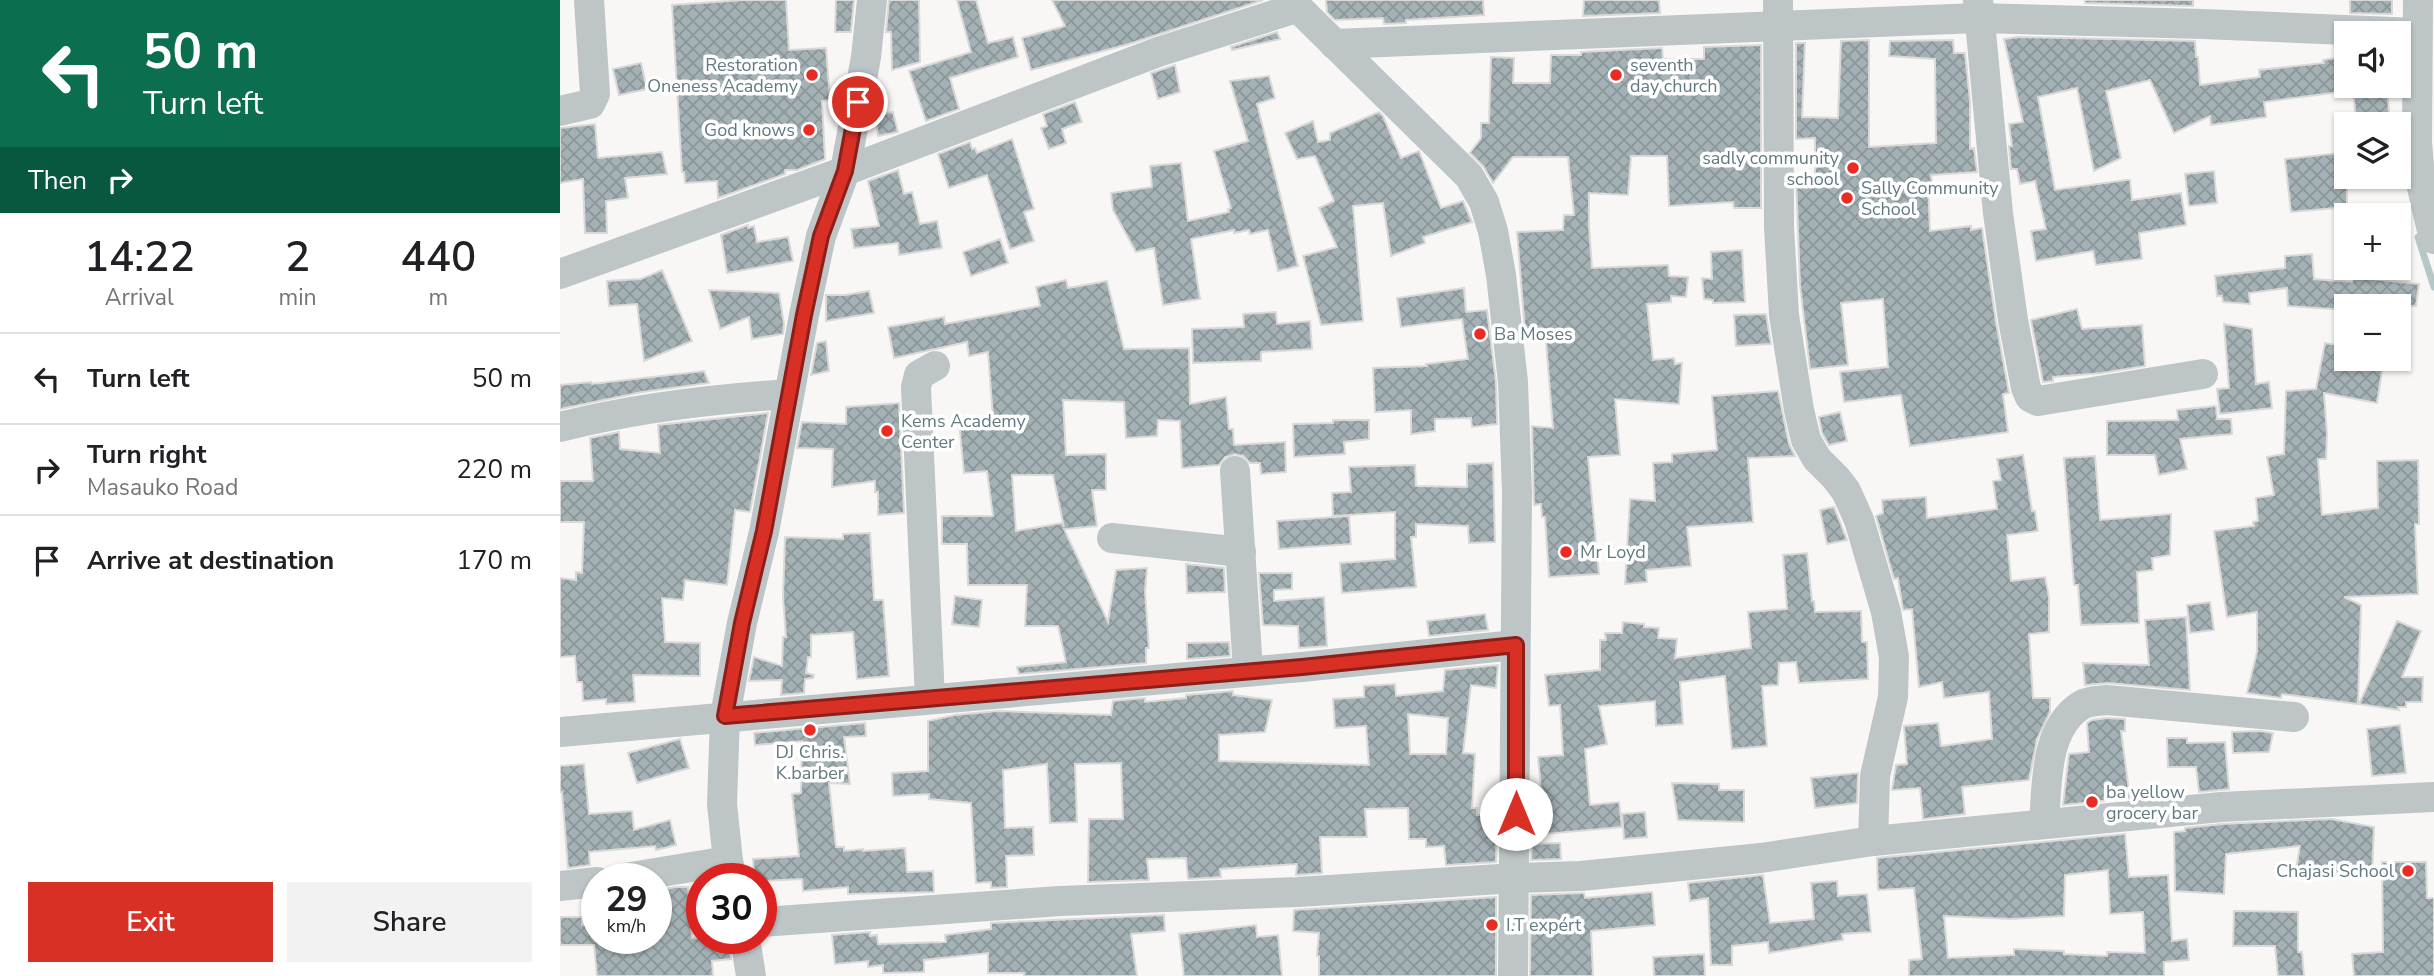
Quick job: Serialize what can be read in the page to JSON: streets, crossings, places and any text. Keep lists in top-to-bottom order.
{
  "places": [
    "Restoration Oneness Academy",
    "seventh day church",
    "God knows",
    "sadly community school",
    "Sally Community School",
    "Ba Moses",
    "Kems Academy Center",
    "Mr Loyd",
    "DJ Chris. K.barber",
    "ba yellow grocery bar",
    "Chajasi School",
    "I.T expért"
  ],
  "page": {
    "turn": ["50 m", "Turn left"],
    "map_buttons": ["+", "−"],
    "then": "Then",
    "eta": [
      "14:22",
      "Arrival",
      "2",
      "min",
      "440",
      "m"
    ],
    "list": [
      {
        "name": "Turn left",
        "value": "50 m"
      },
      {
        "name": "Turn right",
        "note": "Masauko Road",
        "value": "220 m"
      },
      {
        "name": "Arrive at destination",
        "value": "170 m"
      }
    ],
    "speed": "29 km/h",
    "limit": "30",
    "buttons": ["Exit", "Share"]
  }
}
